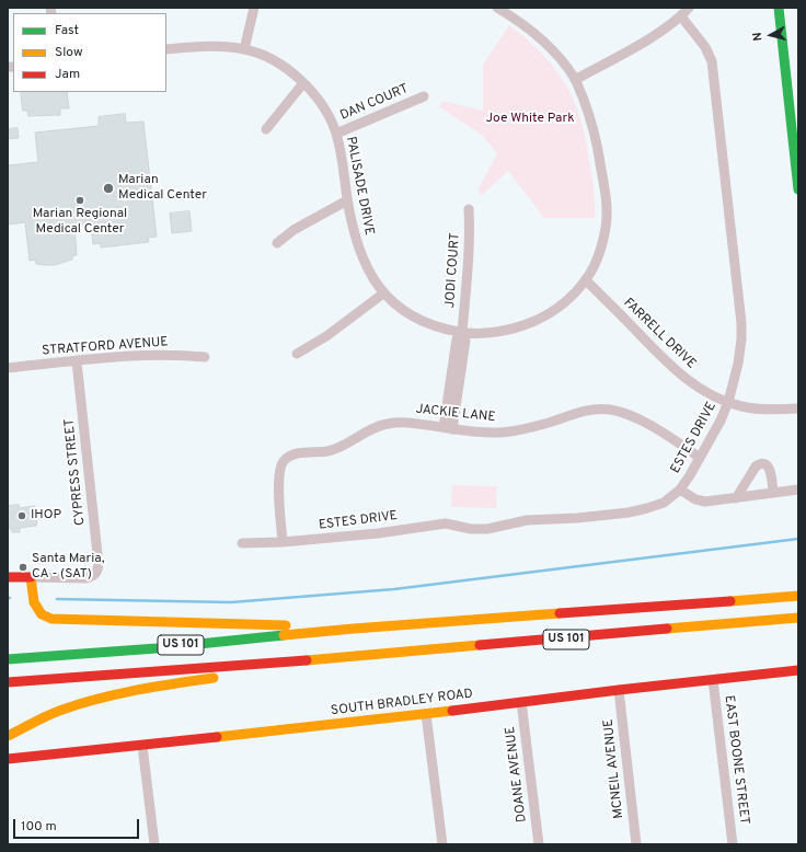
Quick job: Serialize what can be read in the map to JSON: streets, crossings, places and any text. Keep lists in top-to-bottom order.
{
  "streets": {
    "main road": ["US 101", "SOUTH BRADLEY ROAD"],
    "street": [
      "DAN COURT",
      "PALISADE DRIVE",
      "JODI COURT",
      "FARRELL DRIVE",
      "STRATFORD AVENUE",
      "JACKIE LANE",
      "ESTES DRIVE",
      "CYPRESS STREET",
      "EAST BOONE STREET",
      "MCNEIL AVENUE",
      "DOANE AVENUE"
    ]
  },
  "crossings": [
    ["DAN COURT", "PALISADE DRIVE"],
    ["PALISADE DRIVE", "JODI COURT"],
    ["PALISADE DRIVE", "FARRELL DRIVE"],
    ["JODI COURT", "JACKIE LANE"],
    ["FARRELL DRIVE", "ESTES DRIVE"],
    ["STRATFORD AVENUE", "CYPRESS STREET"],
    ["JACKIE LANE", "ESTES DRIVE"],
    ["SOUTH BRADLEY ROAD", "EAST BOONE STREET"],
    ["SOUTH BRADLEY ROAD", "MCNEIL AVENUE"],
    ["SOUTH BRADLEY ROAD", "DOANE AVENUE"]
  ],
  "parks": ["Joe White Park"],
  "places": [
    "Marian Medical Center",
    "Marian Regional Medical Center",
    "IHOP",
    "Santa Maria, CA - (SAT)"
  ],
  "legend": ["Fast", "Slow", "Jam"],
  "scale_bar": "100 m",
  "north": "left"
}
